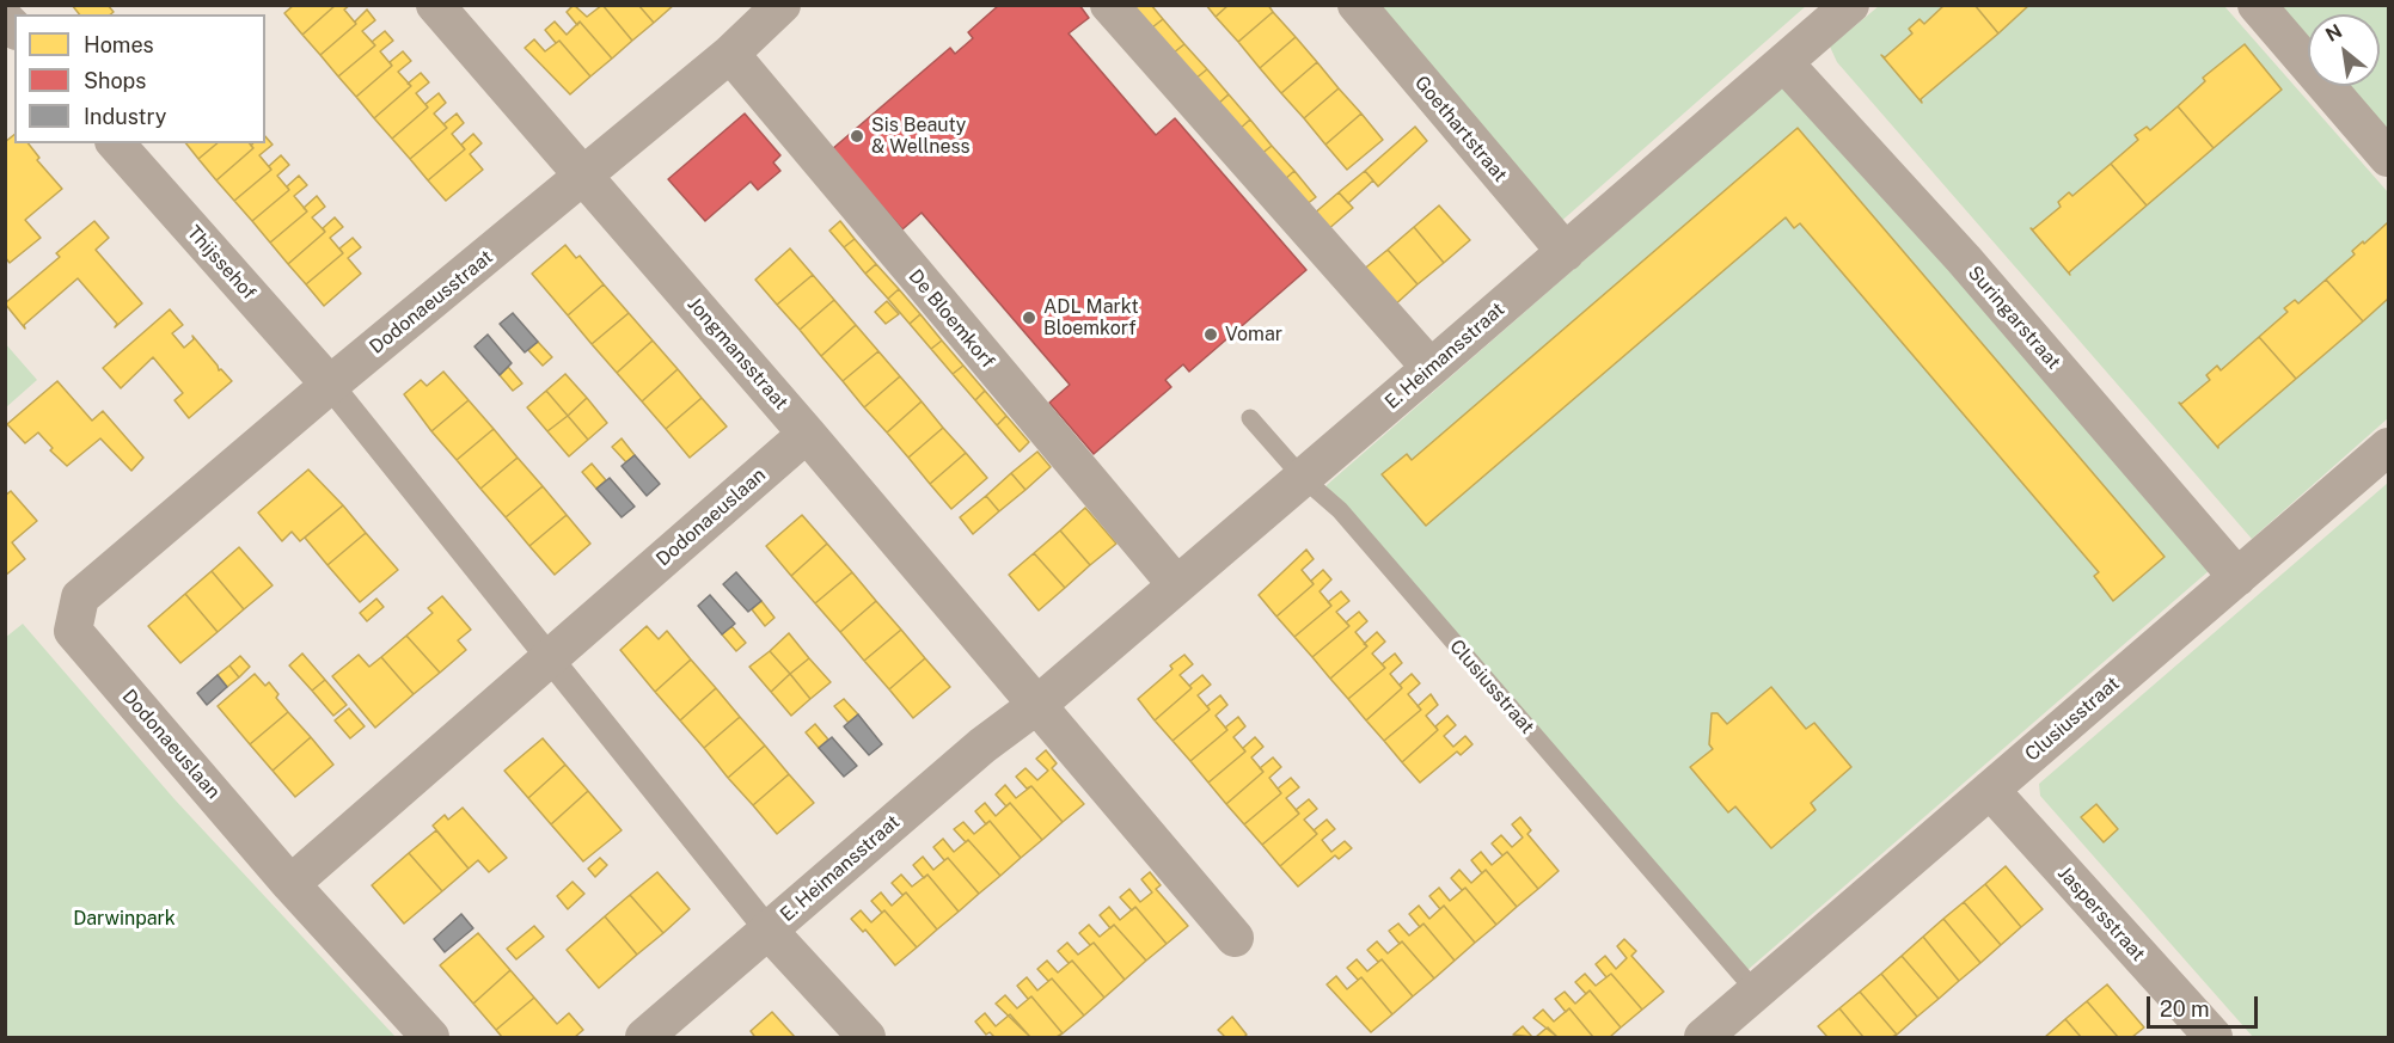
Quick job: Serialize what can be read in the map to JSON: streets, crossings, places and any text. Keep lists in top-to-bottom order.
{
  "streets": {
    "street": [
      "Goethartstraat",
      "Thijssehof",
      "Dodonaeusstraat",
      "Suringarstraat",
      "De Bloemkorf",
      "Jongmansstraat",
      "E. Heimansstraat",
      "Dodonaeuslaan",
      "Clusiusstraat",
      "Jaspersstraat"
    ]
  },
  "crossings": [
    ["Goethartstraat", "E. Heimansstraat"],
    ["Thijssehof", "Dodonaeusstraat"],
    ["Dodonaeusstraat", "De Bloemkorf"],
    ["Dodonaeusstraat", "Jongmansstraat"],
    ["Dodonaeusstraat", "Dodonaeuslaan"],
    ["Suringarstraat", "E. Heimansstraat"],
    ["Suringarstraat", "Clusiusstraat"],
    ["De Bloemkorf", "E. Heimansstraat"],
    ["Jongmansstraat", "E. Heimansstraat"],
    ["Jongmansstraat", "Dodonaeuslaan"],
    ["E. Heimansstraat", "Clusiusstraat"],
    ["Clusiusstraat", "Jaspersstraat"]
  ],
  "parks": ["Darwinpark"],
  "places": ["Sis Beauty & Wellness", "ADL Markt Bloemkorf", "Vomar"],
  "legend": ["Homes", "Shops", "Industry"],
  "scale_bar": "20 m",
  "north": "top left"
}
